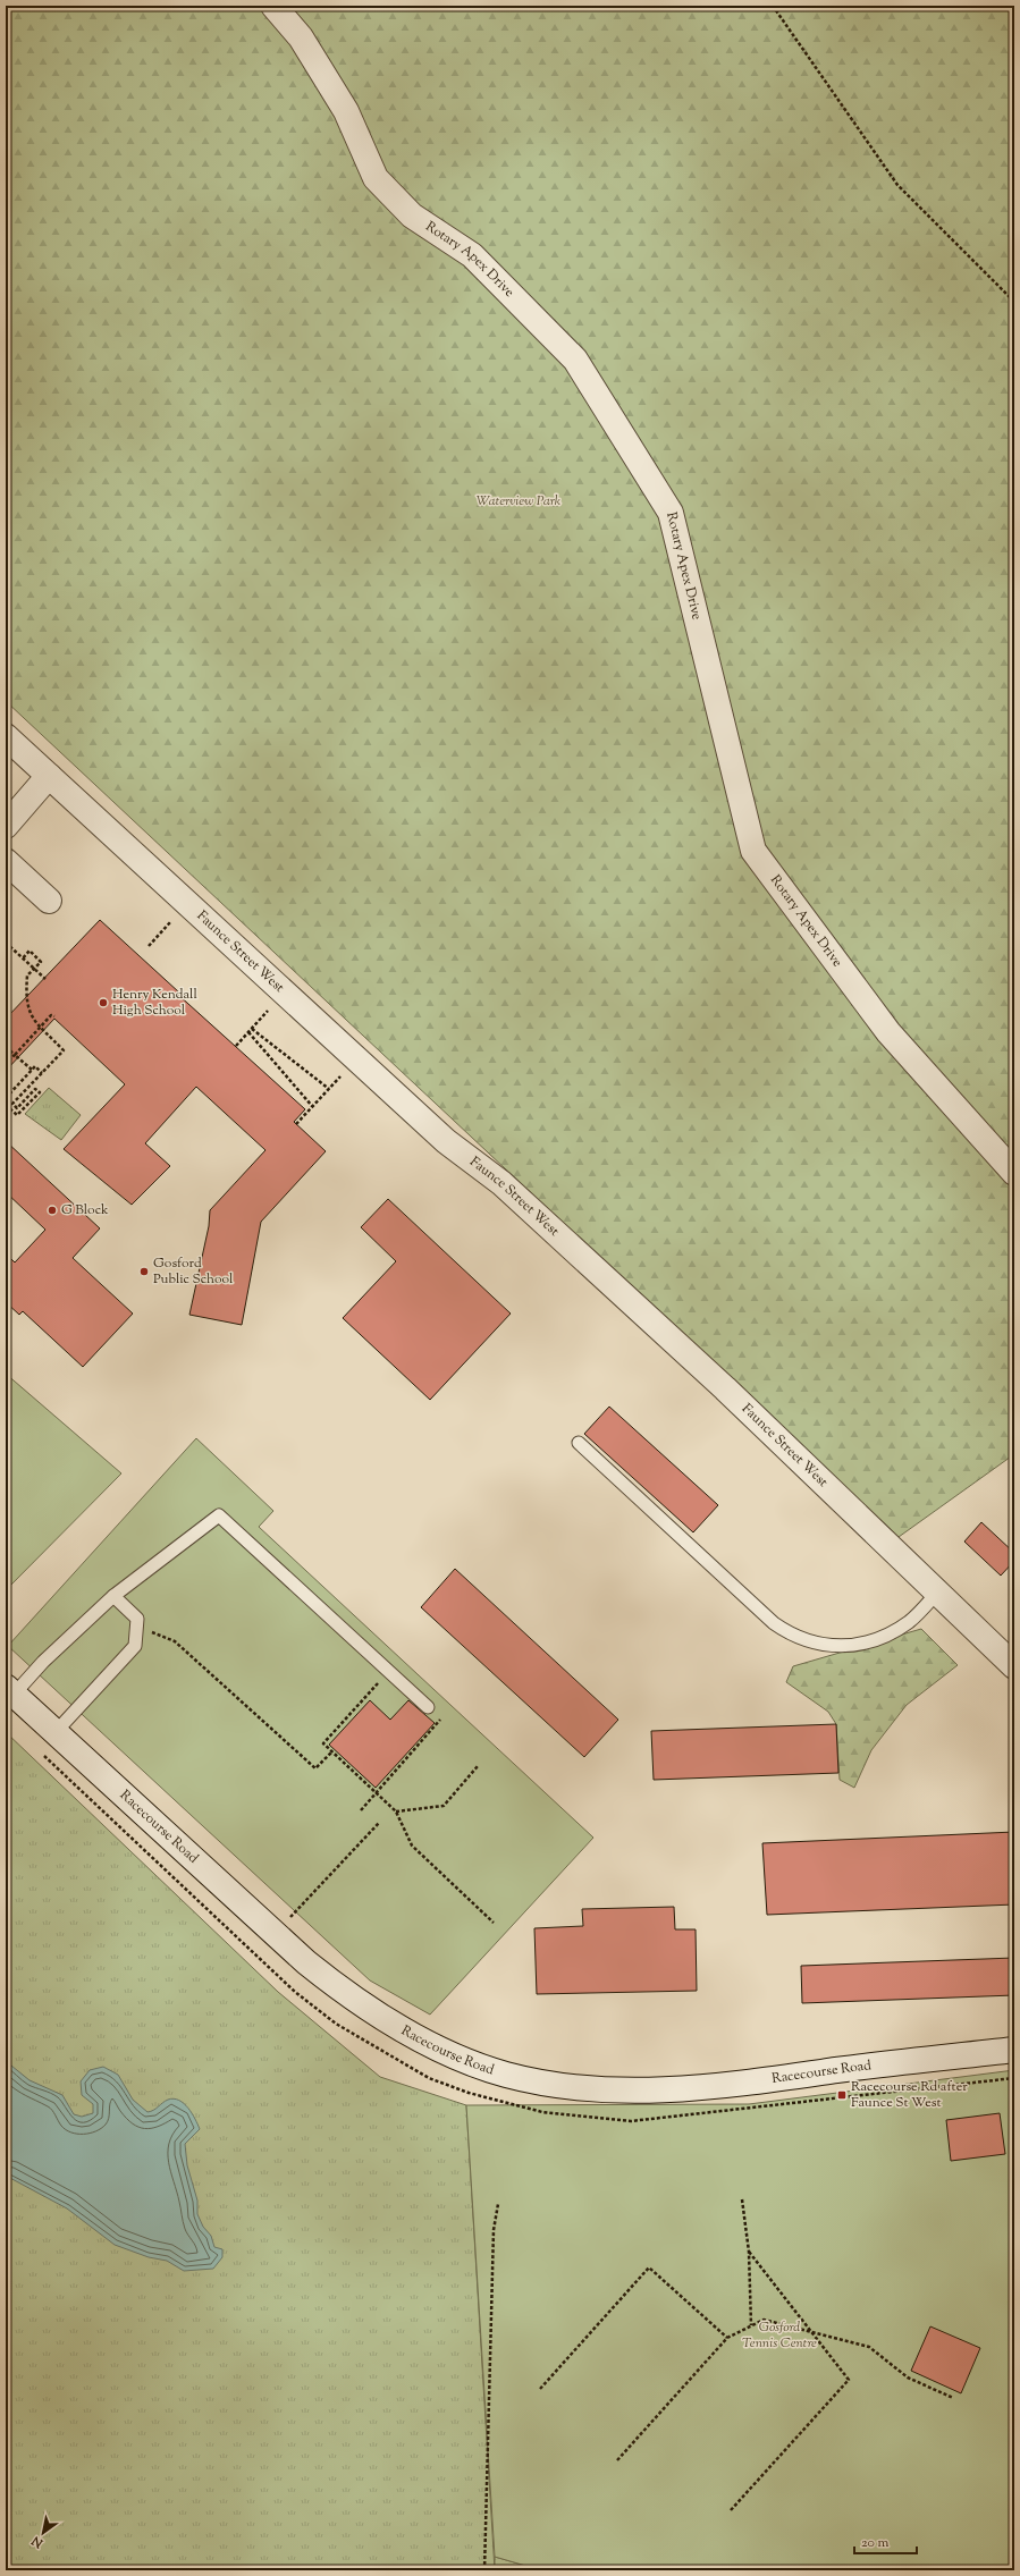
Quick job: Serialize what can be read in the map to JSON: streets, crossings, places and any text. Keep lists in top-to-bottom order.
{
  "streets": {
    "street": ["Rotary Apex Drive", "Faunce Street West", "Racecourse Road"]
  },
  "parks": ["Waterview Park", "Gosford Tennis Centre"],
  "places": {
    "other": ["Henry Kendall High School", "G Block", "Gosford Public School"],
    "transit": ["Racecourse Rd after Faunce St West"]
  },
  "scale_bar": "20 m",
  "north": "bottom left"
}
